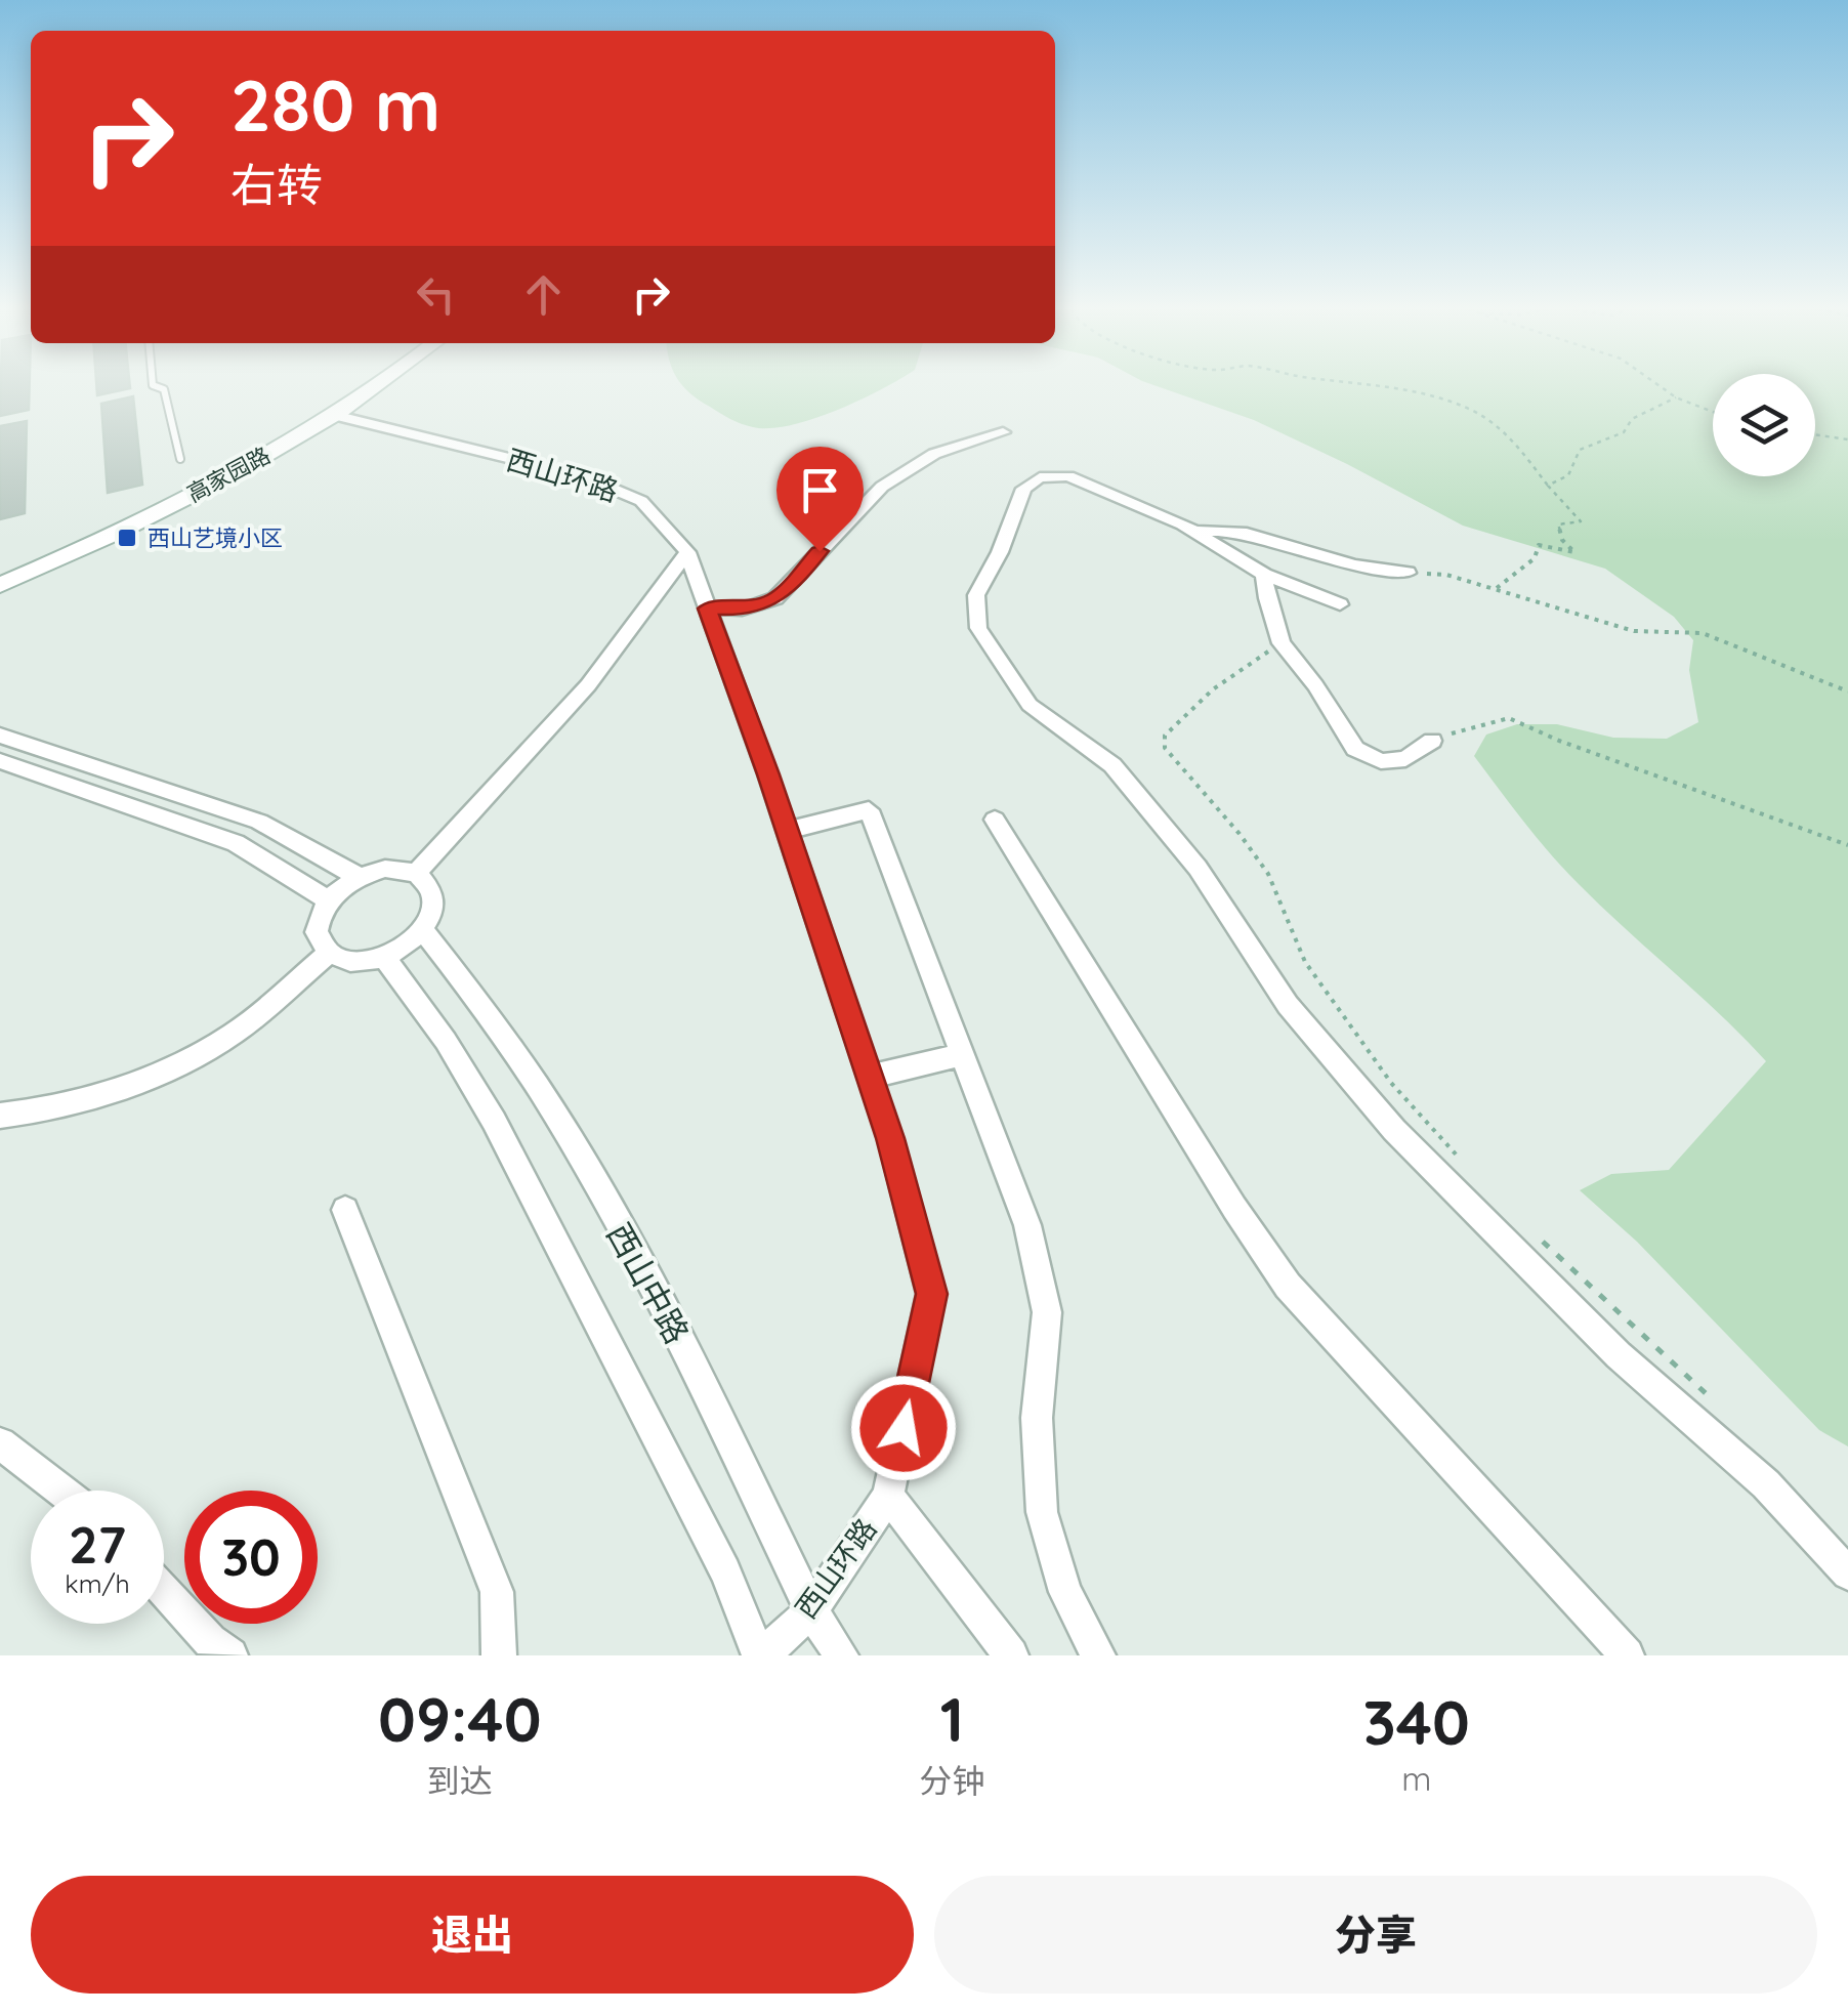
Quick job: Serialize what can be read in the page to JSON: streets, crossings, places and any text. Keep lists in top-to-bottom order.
{
  "streets": {
    "main road": ["高家园路"],
    "street": ["西山环路", "西山中路"]
  },
  "crossings": [
    ["高家园路", "西山环路"],
    ["西山环路", "西山中路"]
  ],
  "places": {
    "transit": ["西山艺境小区"]
  },
  "page": {
    "turn": ["280 m", "右转"],
    "speed": "27 km/h",
    "limit": "30",
    "eta": [
      "09:40",
      "到达",
      "1",
      "分钟",
      "340",
      "m"
    ],
    "buttons": ["退出", "分享"]
  }
}
